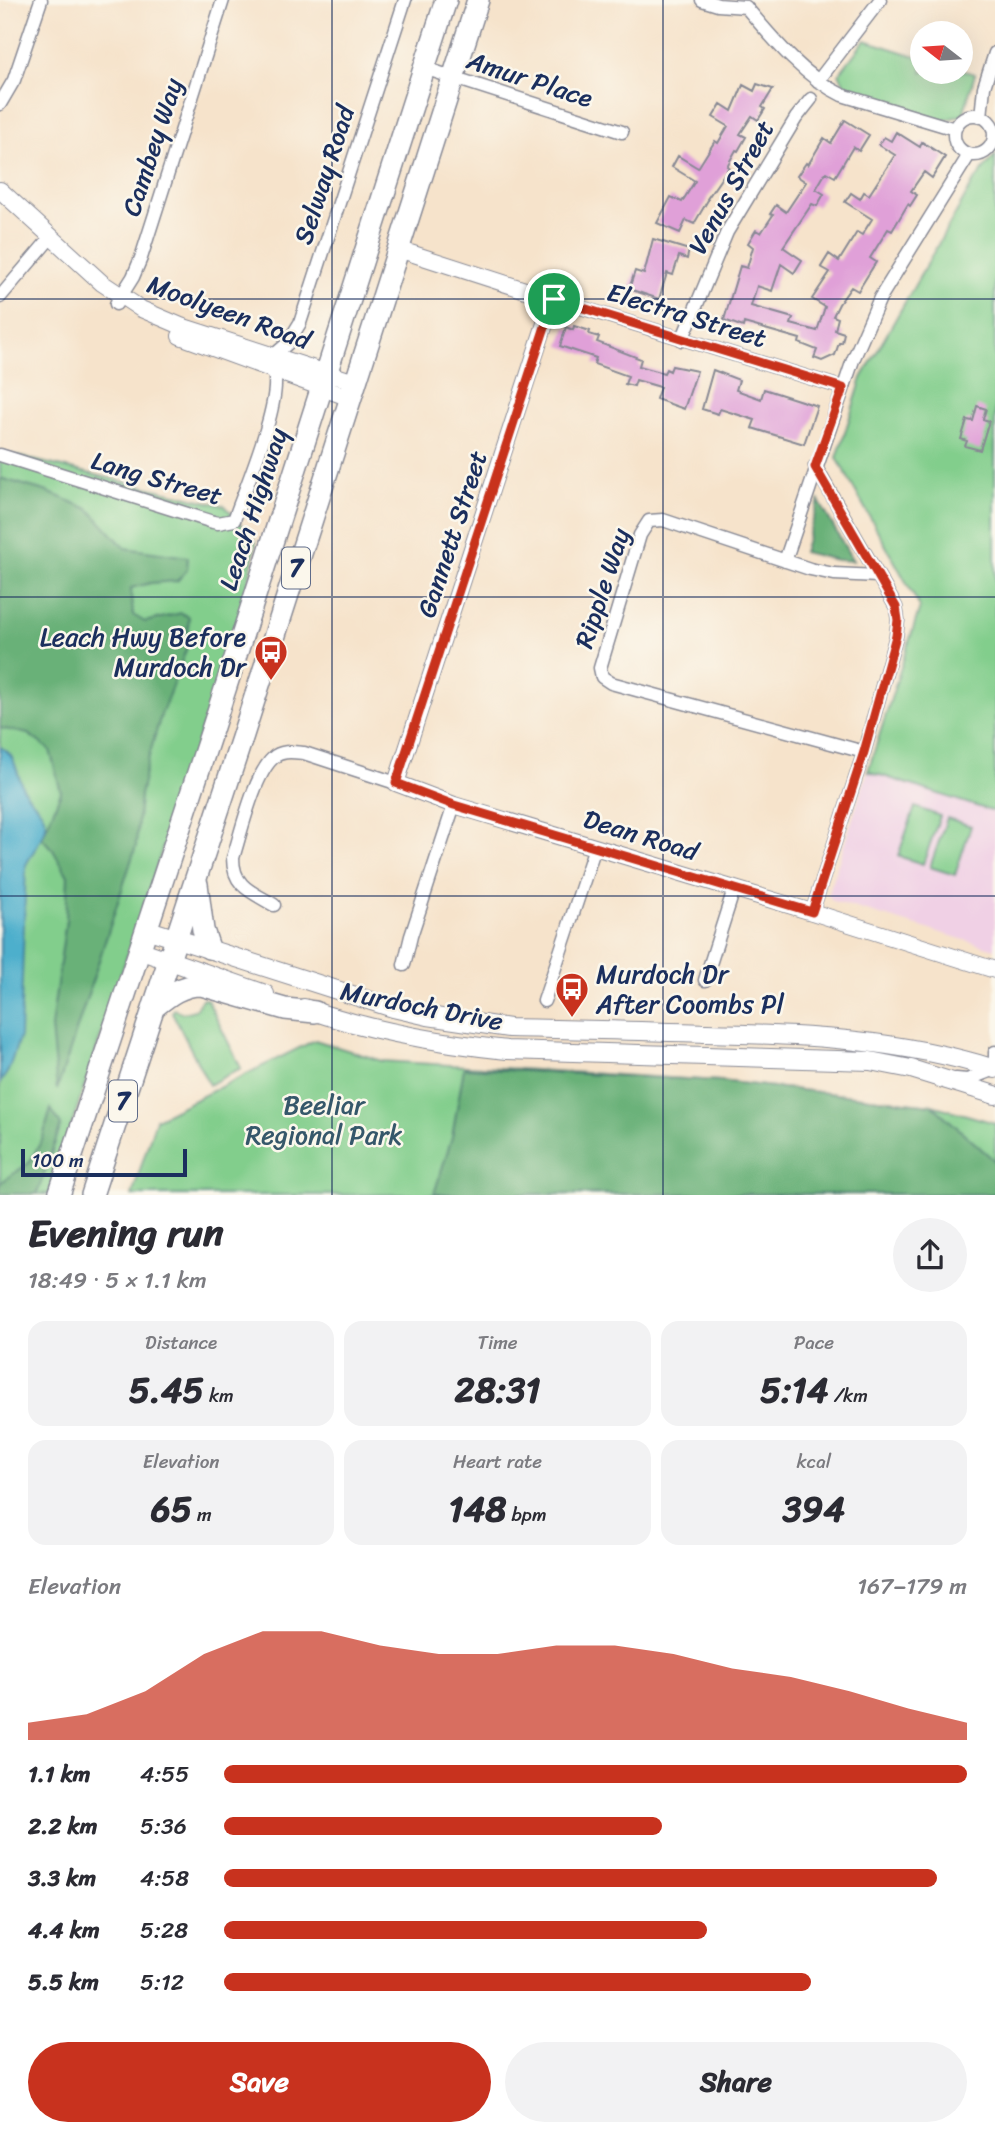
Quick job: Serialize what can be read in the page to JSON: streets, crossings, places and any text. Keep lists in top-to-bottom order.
{
  "streets": {
    "highway": ["Leach Highway", "7"],
    "main road": ["Murdoch Drive"],
    "street": [
      "Amur Place",
      "Cambey Way",
      "Selway Road",
      "Venus Street",
      "Moolyeen Road",
      "Electra Street",
      "Lang Street",
      "Gannett Street",
      "Ripple Way",
      "Dean Road"
    ]
  },
  "crossings": [
    ["Amur Place", "Leach Highway"],
    ["Amur Place", "7"],
    ["Cambey Way", "Moolyeen Road"],
    ["Selway Road", "Moolyeen Road"],
    ["Selway Road", "Lang Street"],
    ["Venus Street", "Electra Street"],
    ["Moolyeen Road", "Lang Street"],
    ["Moolyeen Road", "Leach Highway"],
    ["Moolyeen Road", "7"],
    ["Electra Street", "Gannett Street"],
    ["Electra Street", "7"],
    ["Leach Highway", "Murdoch Drive"],
    ["Gannett Street", "Dean Road"],
    ["7", "Murdoch Drive"]
  ],
  "parks": ["Beeliar Regional Park"],
  "places": {
    "bus stop": ["Leach Hwy Before Murdoch Dr", "Murdoch Dr After Coombs Pl"]
  },
  "scale_bar": "100 m",
  "north": "left",
  "page": {
    "scale": "100 m",
    "heading": ["Evening run", "18:49 · 5 × 1.1 km"],
    "stats": [
      ["Distance", "5.45 km"],
      ["Time", "28:31"],
      ["Pace", "5:14 /km"],
      ["Elevation", "65 m"],
      ["Heart rate", "148 bpm"],
      ["kcal", "394"]
    ],
    "chart": ["Elevation", "167–179 m"],
    "list": [
      {
        "name": "1.1 km",
        "note": "4:55"
      },
      {
        "name": "2.2 km",
        "note": "5:36"
      },
      {
        "name": "3.3 km",
        "note": "4:58"
      },
      {
        "name": "4.4 km",
        "note": "5:28"
      },
      {
        "name": "5.5 km",
        "note": "5:12"
      }
    ],
    "buttons": ["Save", "Share"]
  }
}
